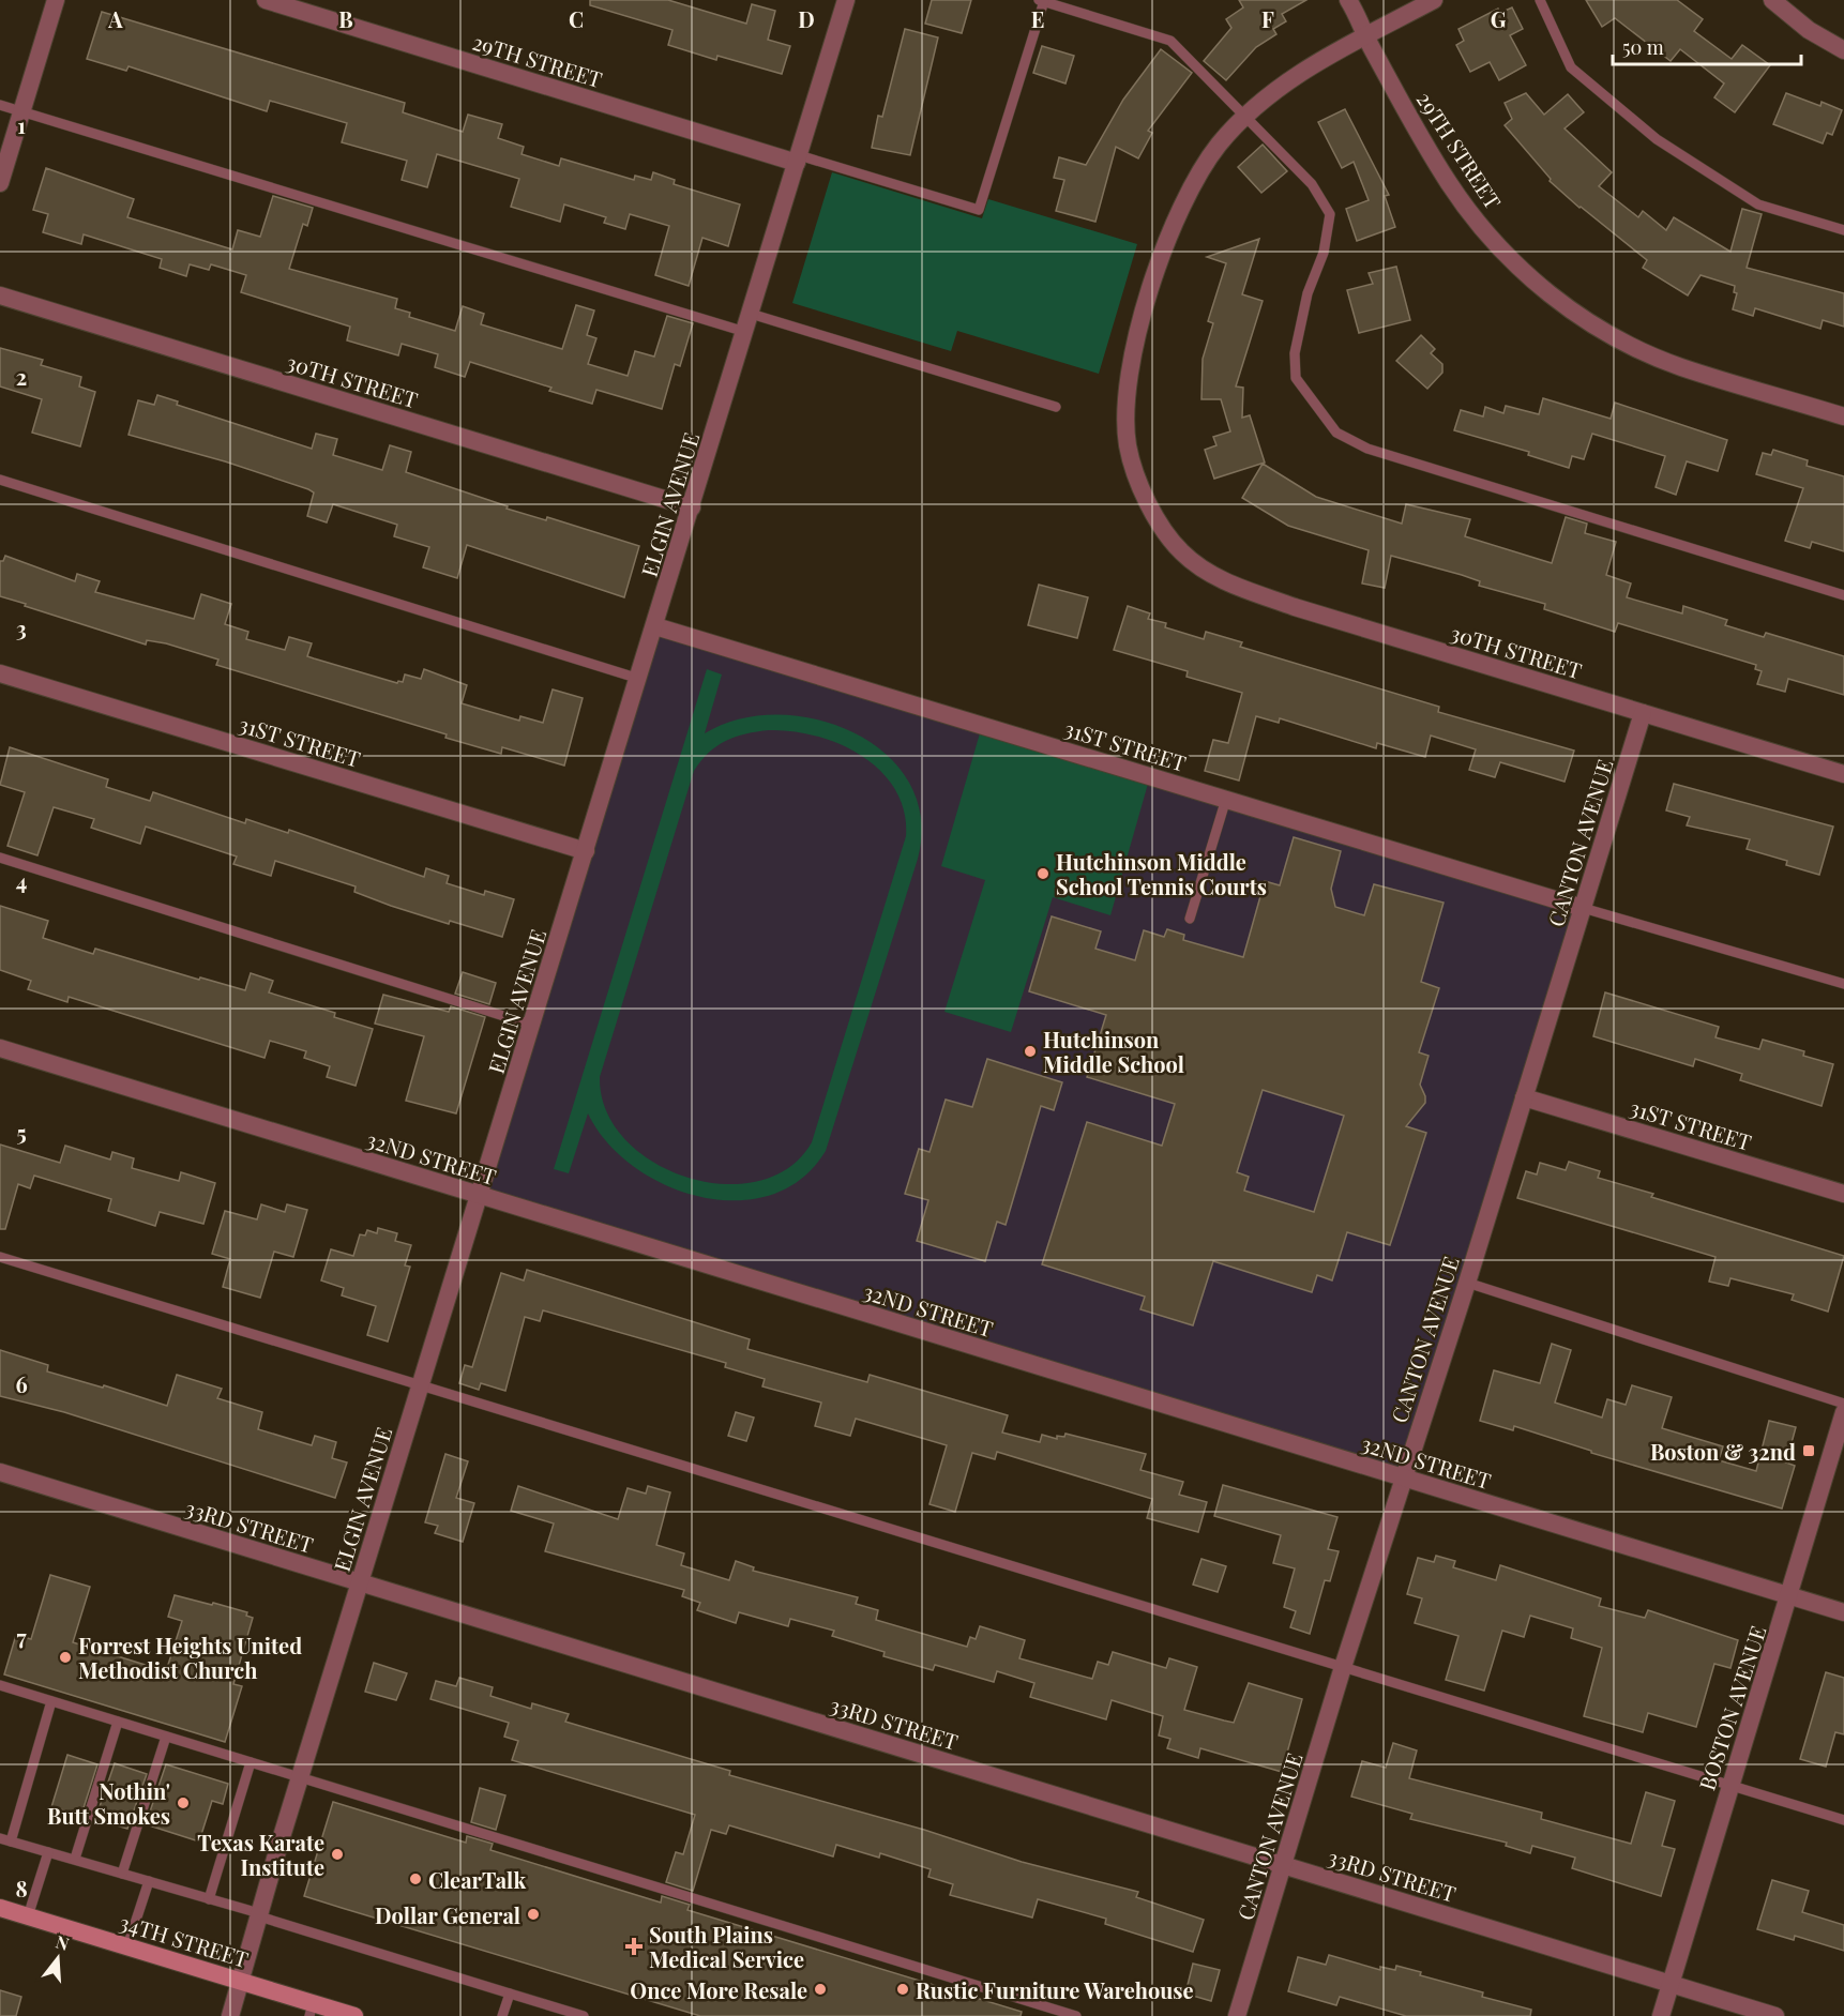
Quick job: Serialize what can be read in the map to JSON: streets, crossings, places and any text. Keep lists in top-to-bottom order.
{
  "streets": {
    "main road": ["34TH STREET"],
    "street": [
      "29TH STREET",
      "30TH STREET",
      "ELGIN AVENUE",
      "31ST STREET",
      "CANTON AVENUE",
      "32ND STREET",
      "33RD STREET",
      "BOSTON AVENUE"
    ]
  },
  "crossings": [
    ["29TH STREET", "ELGIN AVENUE"],
    ["30TH STREET", "ELGIN AVENUE"],
    ["30TH STREET", "CANTON AVENUE"],
    ["ELGIN AVENUE", "31ST STREET"],
    ["ELGIN AVENUE", "32ND STREET"],
    ["ELGIN AVENUE", "33RD STREET"],
    ["ELGIN AVENUE", "34TH STREET"],
    ["31ST STREET", "CANTON AVENUE"],
    ["CANTON AVENUE", "32ND STREET"],
    ["CANTON AVENUE", "33RD STREET"],
    ["32ND STREET", "BOSTON AVENUE"],
    ["33RD STREET", "BOSTON AVENUE"]
  ],
  "places": {
    "other": [
      "Hutchinson Middle School Tennis Courts",
      "Hutchinson Middle School",
      "Forrest Heights United Methodist Church",
      "Nothin' Butt Smokes",
      "Texas Karate Institute",
      "ClearTalk",
      "Dollar General",
      "Once More Resale",
      "Rustic Furniture Warehouse"
    ],
    "transit": ["Boston & 32nd"],
    "health": ["South Plains Medical Service"]
  },
  "scale_bar": "50 m",
  "north": "top",
  "grid": {
    "columns": [
      "A",
      "B",
      "C",
      "D",
      "E",
      "F",
      "G"
    ],
    "rows": [
      "1",
      "2",
      "3",
      "4",
      "5",
      "6",
      "7",
      "8"
    ]
  }
}
